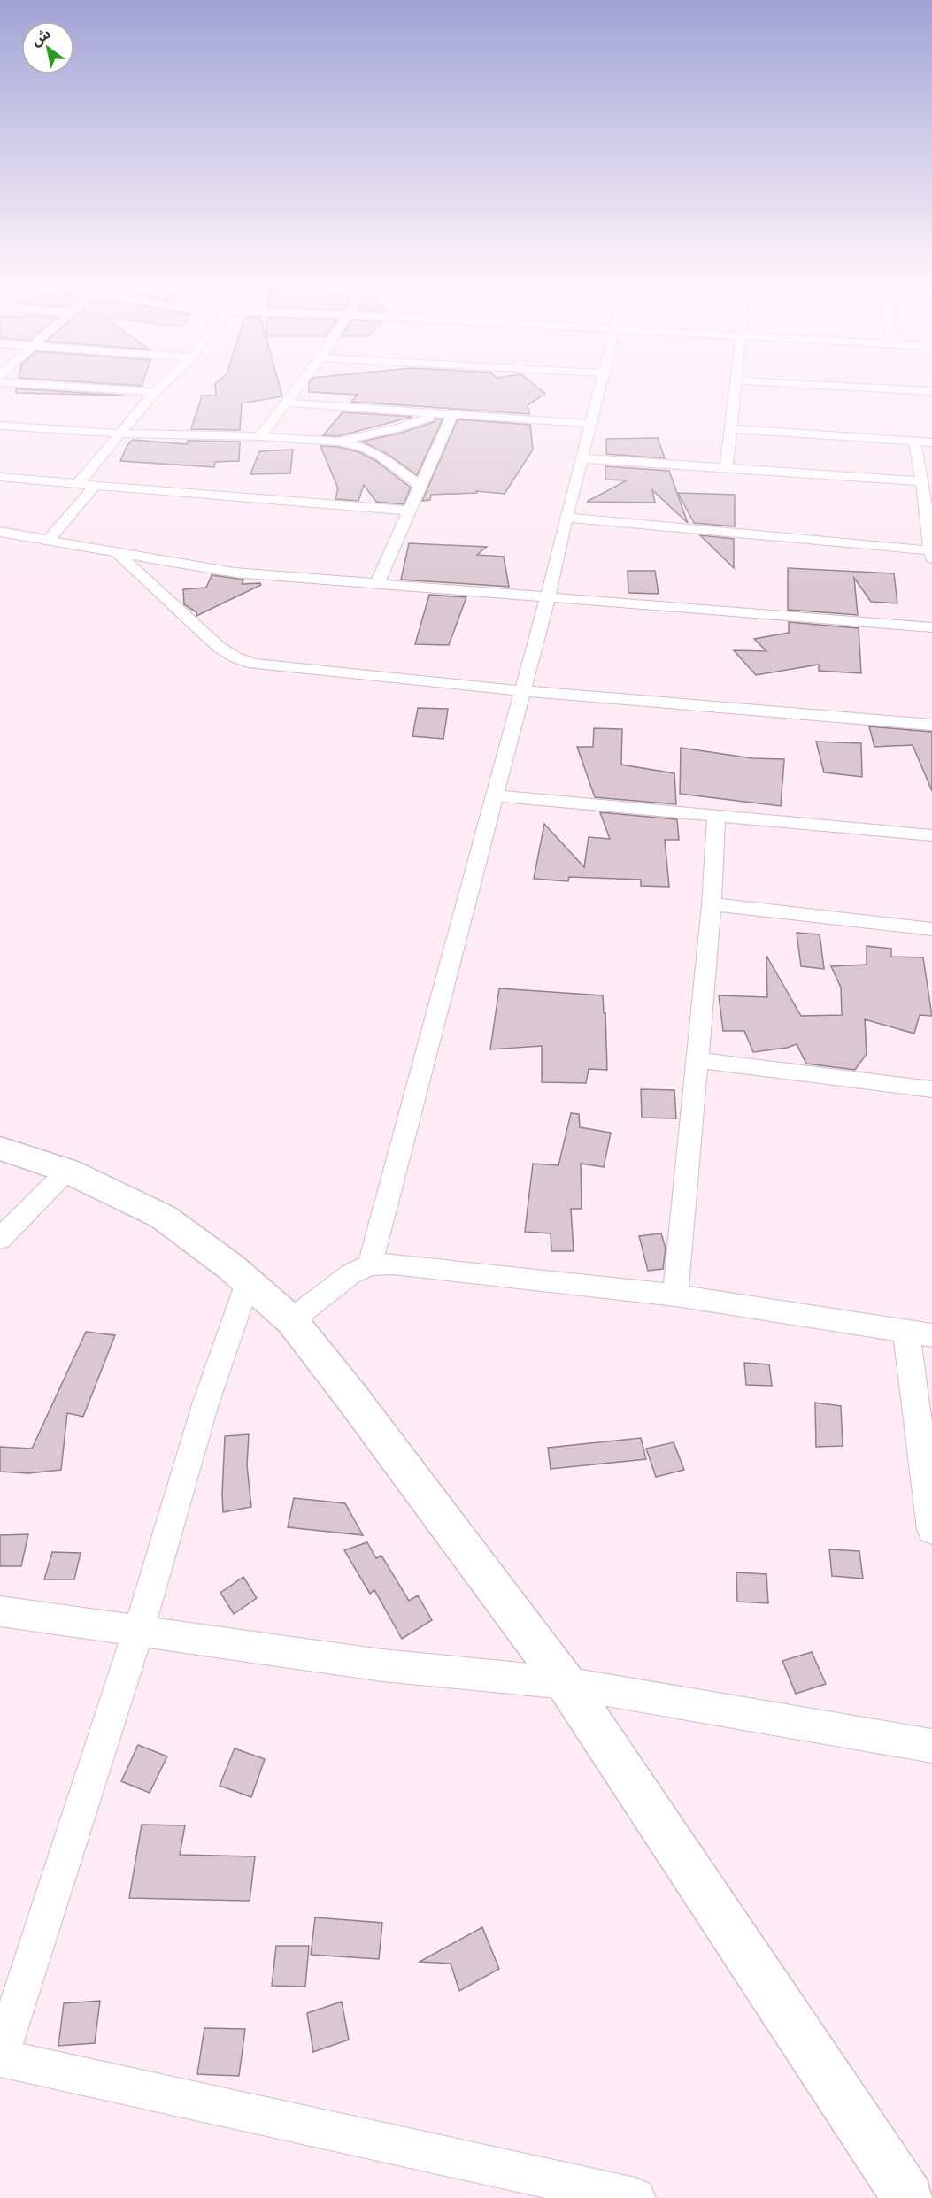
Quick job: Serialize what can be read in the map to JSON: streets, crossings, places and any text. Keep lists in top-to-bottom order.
{
  "north": "top left"
}
